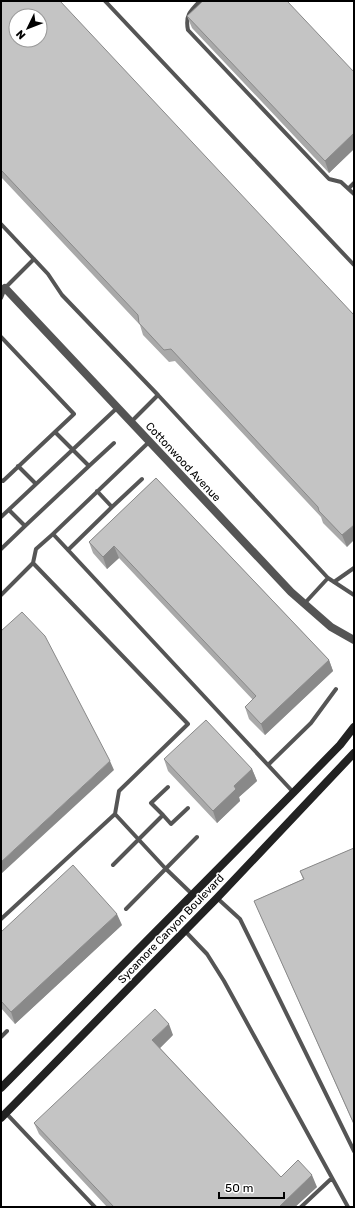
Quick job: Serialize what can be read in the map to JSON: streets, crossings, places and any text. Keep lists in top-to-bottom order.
{
  "streets": {
    "main road": ["Sycamore Canyon Boulevard"],
    "street": ["Cottonwood Avenue"]
  },
  "scale_bar": "50 m",
  "north": "bottom left"
}
